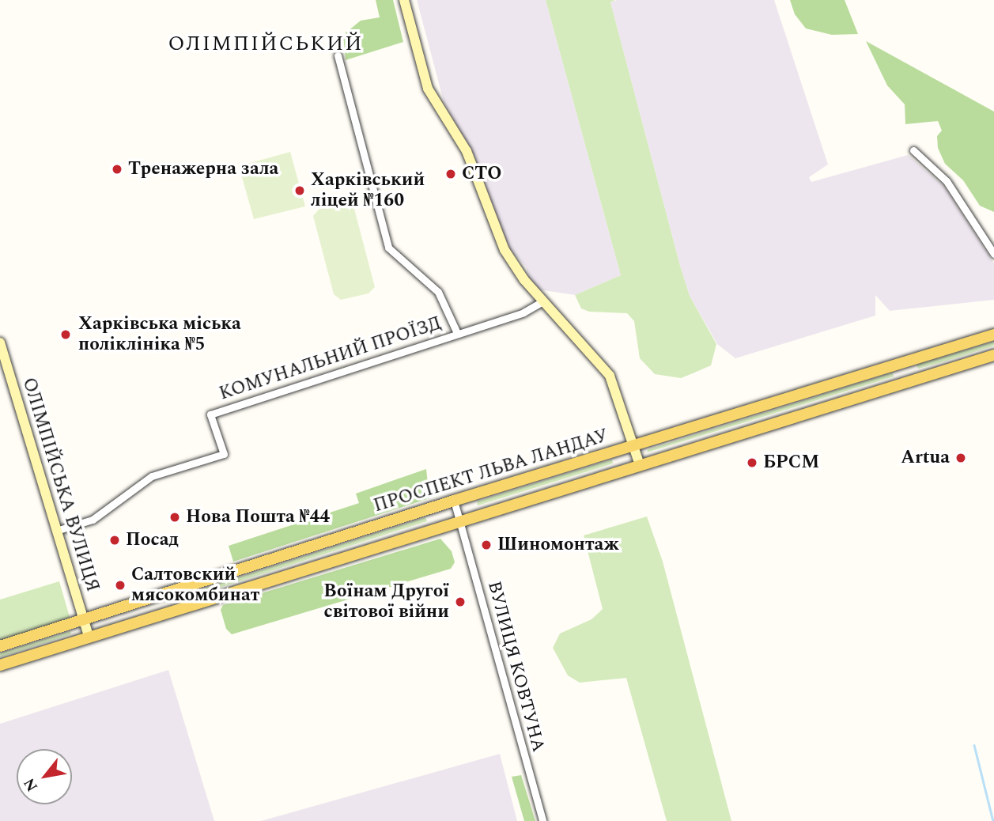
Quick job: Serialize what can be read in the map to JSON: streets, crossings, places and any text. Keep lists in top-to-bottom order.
{
  "streets": {
    "main road": ["ПРОСПЕКТ ЛЬВА ЛАНДАУ"],
    "street": ["КОМУНАЛЬНИЙ ПРОЇЗД", "ОЛІМПІЙСЬКА ВУЛИЦЯ", "ВУЛИЦЯ КОВТУНА"]
  },
  "crossings": [
    ["КОМУНАЛЬНИЙ ПРОЇЗД", "ОЛІМПІЙСЬКА ВУЛИЦЯ"],
    ["ПРОСПЕКТ ЛЬВА ЛАНДАУ", "ОЛІМПІЙСЬКА ВУЛИЦЯ"],
    ["ПРОСПЕКТ ЛЬВА ЛАНДАУ", "ВУЛИЦЯ КОВТУНА"]
  ],
  "districts": ["ОЛІМПІЙСЬКИЙ"],
  "places": [
    "Тренажерна зала",
    "СТО",
    "Харківський ліцей №160",
    "Харківська міська поліклініка №5",
    "Artua",
    "БРСМ",
    "Нова Пошта №44",
    "Посад",
    "Шиномонтаж",
    "Салтовский мясокомбинат",
    "Воїнам Другої світової війни"
  ],
  "north": "bottom left"
}
